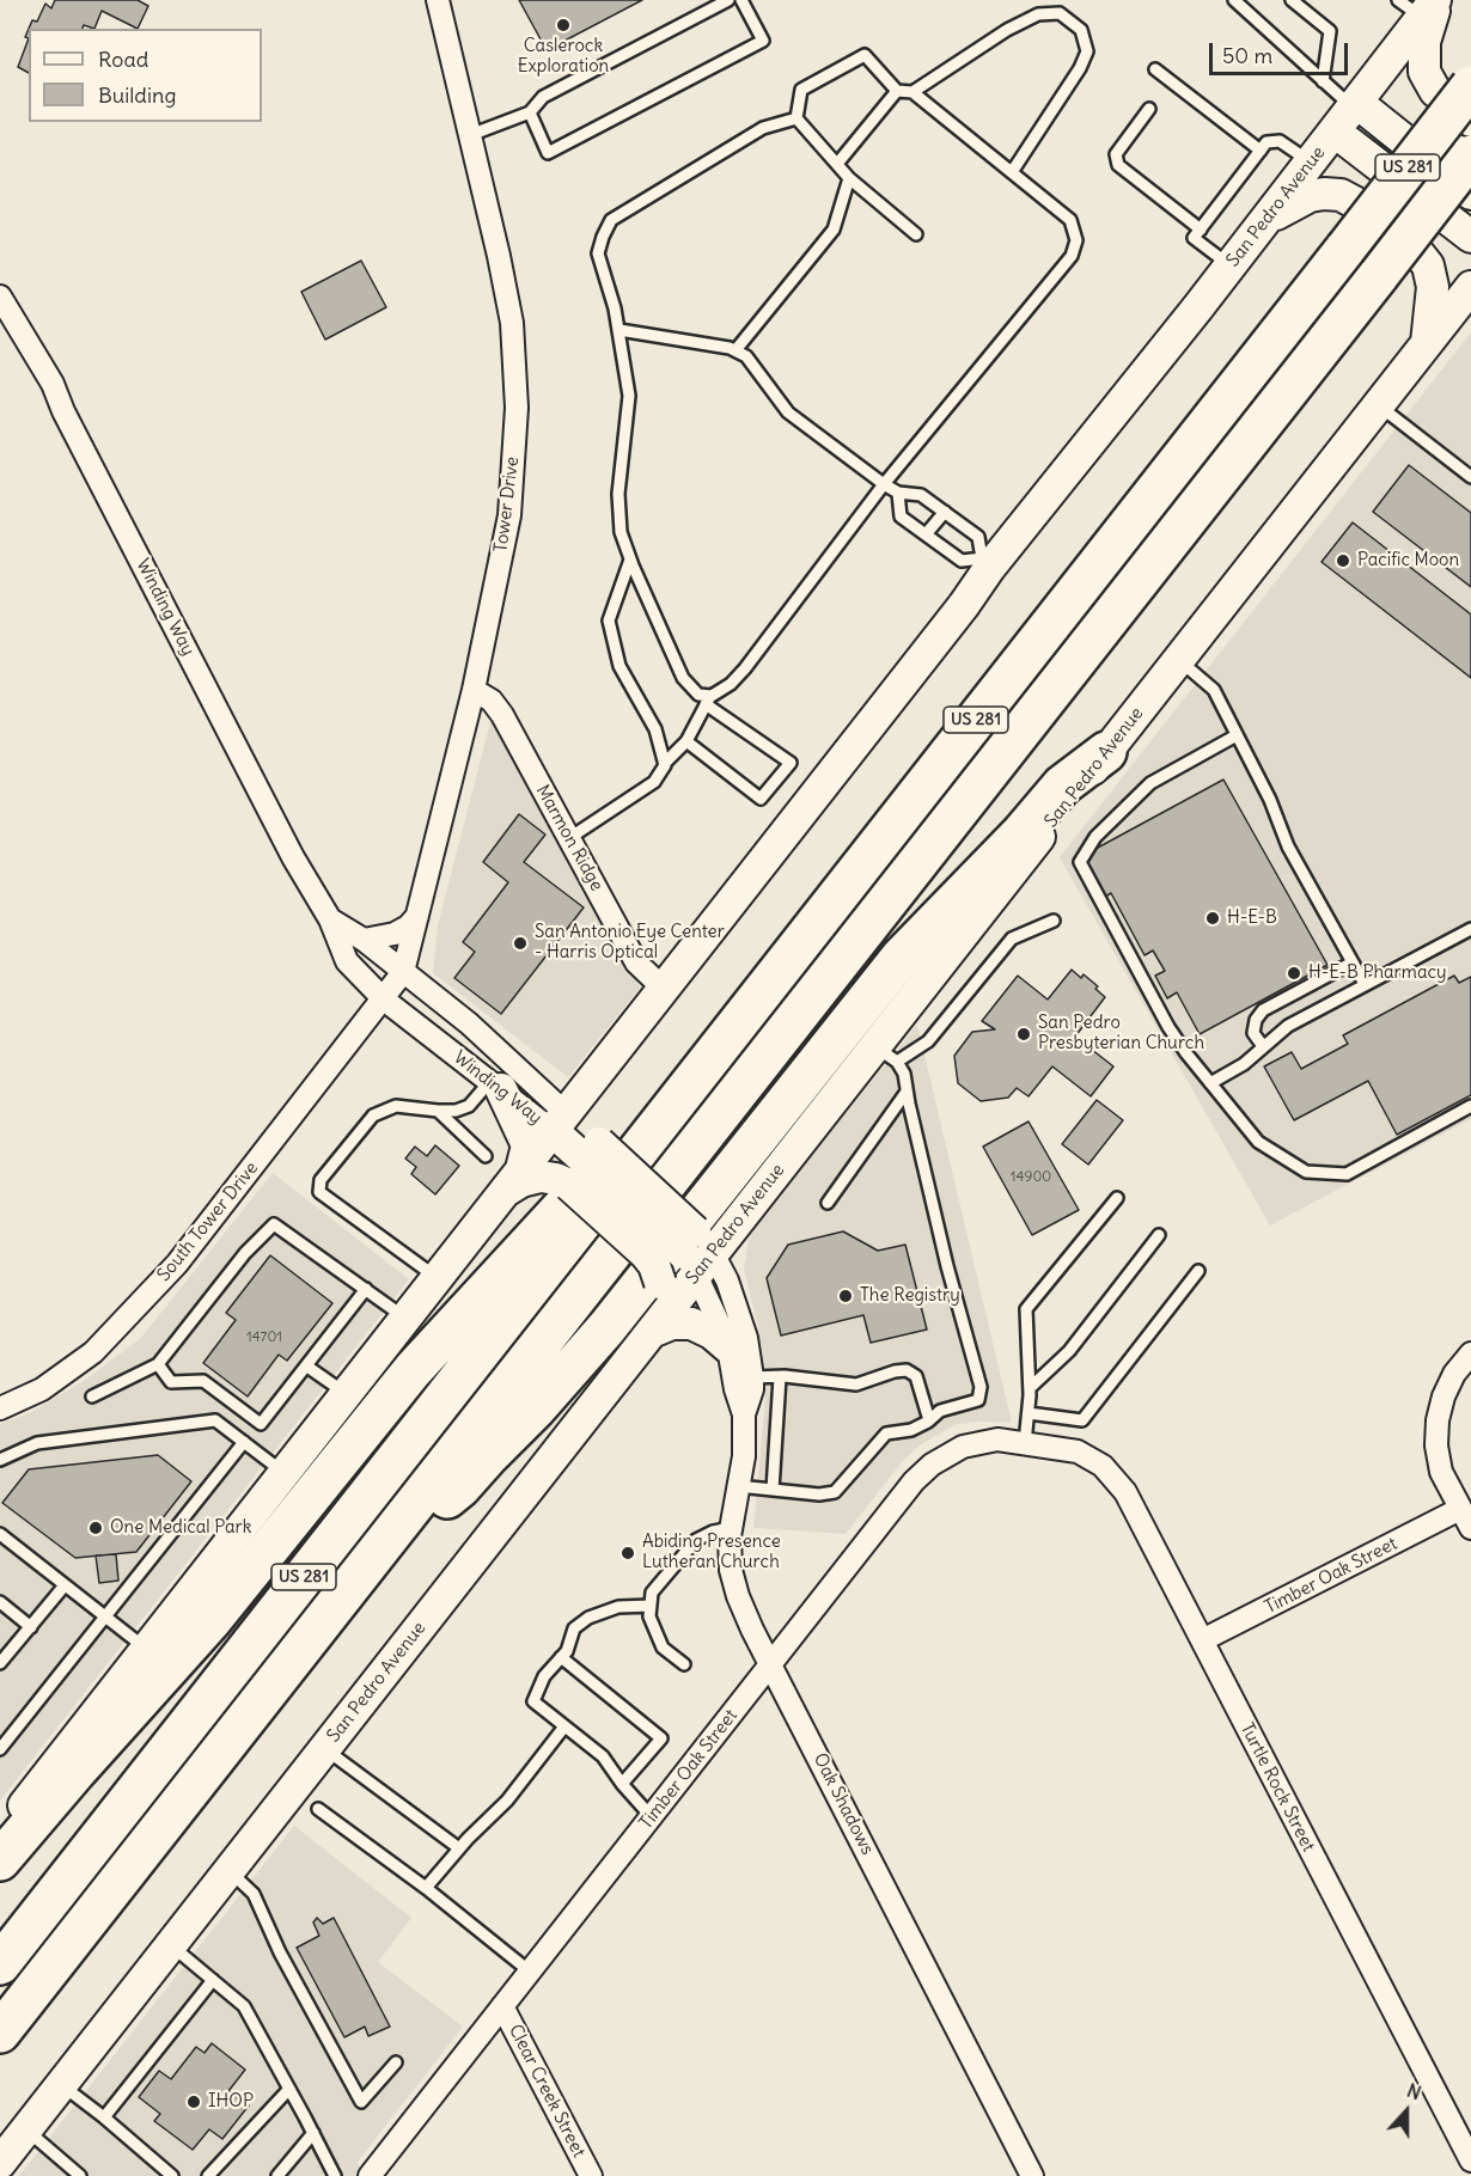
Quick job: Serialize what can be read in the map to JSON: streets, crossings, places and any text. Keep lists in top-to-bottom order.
{
  "streets": {
    "highway": ["US 281"],
    "main road": ["San Pedro Avenue"],
    "street": [
      "Tower Drive",
      "Winding Way",
      "Marmon Ridge",
      "South Tower Drive",
      "Timber Oak Street",
      "Turtle Rock Street",
      "Oak Shadows",
      "Clear Creek Street"
    ]
  },
  "crossings": [
    ["San Pedro Avenue", "Winding Way"],
    ["San Pedro Avenue", "Marmon Ridge"],
    ["San Pedro Avenue", "Oak Shadows"],
    ["Tower Drive", "Winding Way"],
    ["Tower Drive", "Marmon Ridge"],
    ["Tower Drive", "South Tower Drive"],
    ["Winding Way", "South Tower Drive"],
    ["Timber Oak Street", "Turtle Rock Street"],
    ["Timber Oak Street", "Oak Shadows"],
    ["Timber Oak Street", "Clear Creek Street"]
  ],
  "places": [
    "Caslerock Exploration",
    "Pacific Moon",
    "H-E-B",
    "San Antonio Eye Center - Harris Optical",
    "H-E-B Pharmacy",
    "San Pedro Presbyterian Church",
    "The Registry",
    "One Medical Park",
    "Abiding Presence Lutheran Church",
    "IHOP"
  ],
  "house_numbers": ["14900", "14701"],
  "legend": ["Road", "Building"],
  "scale_bar": "50 m",
  "north": "top"
}
